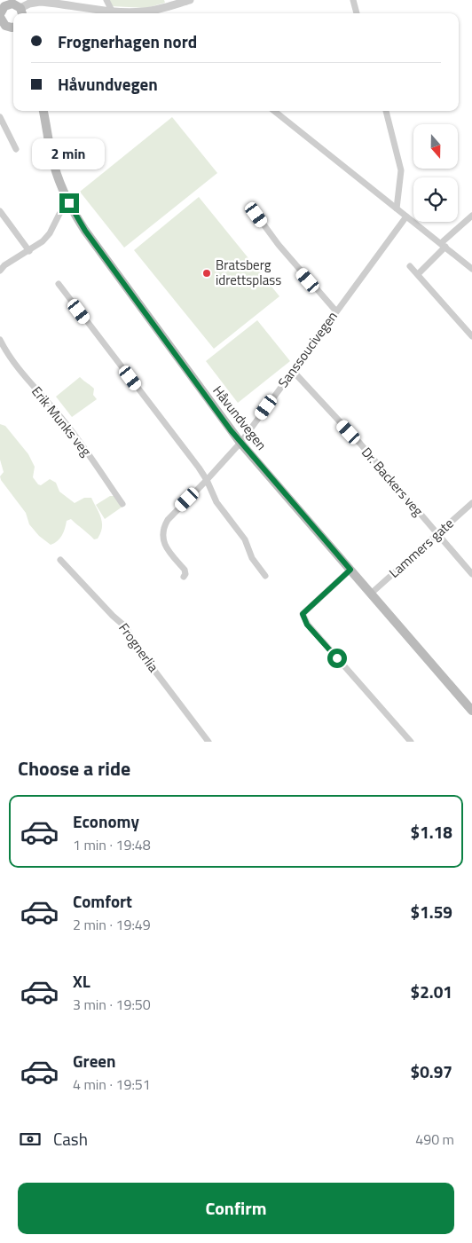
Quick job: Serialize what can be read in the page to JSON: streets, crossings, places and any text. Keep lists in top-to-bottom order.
{
  "streets": {
    "main road": ["Håvundvegen"],
    "street": [
      "Sanssoucivegen",
      "Erik Munks veg",
      "Dr. Backers veg",
      "Lammers gate",
      "Frognerlia"
    ]
  },
  "crossings": [
    ["Sanssoucivegen", "Håvundvegen"],
    ["Sanssoucivegen", "Dr. Backers veg"],
    ["Håvundvegen", "Lammers gate"],
    ["Dr. Backers veg", "Lammers gate"]
  ],
  "places": ["Bratsberg idrettsplass"],
  "north": "bottom",
  "page": {
    "banner": ["Frognerhagen nord", "Håvundvegen"],
    "bubble": "2 min",
    "heading": "Choose a ride",
    "list": [
      {
        "name": "Economy",
        "note": "1 min · 19:48",
        "value": "$1.18"
      },
      {
        "name": "Comfort",
        "note": "2 min · 19:49",
        "value": "$1.59"
      },
      {
        "name": "XL",
        "note": "3 min · 19:50",
        "value": "$2.01"
      },
      {
        "name": "Green",
        "note": "4 min · 19:51",
        "value": "$0.97"
      }
    ],
    "pay": ["Cash", "490 m"],
    "buttons": "Confirm"
  }
}
